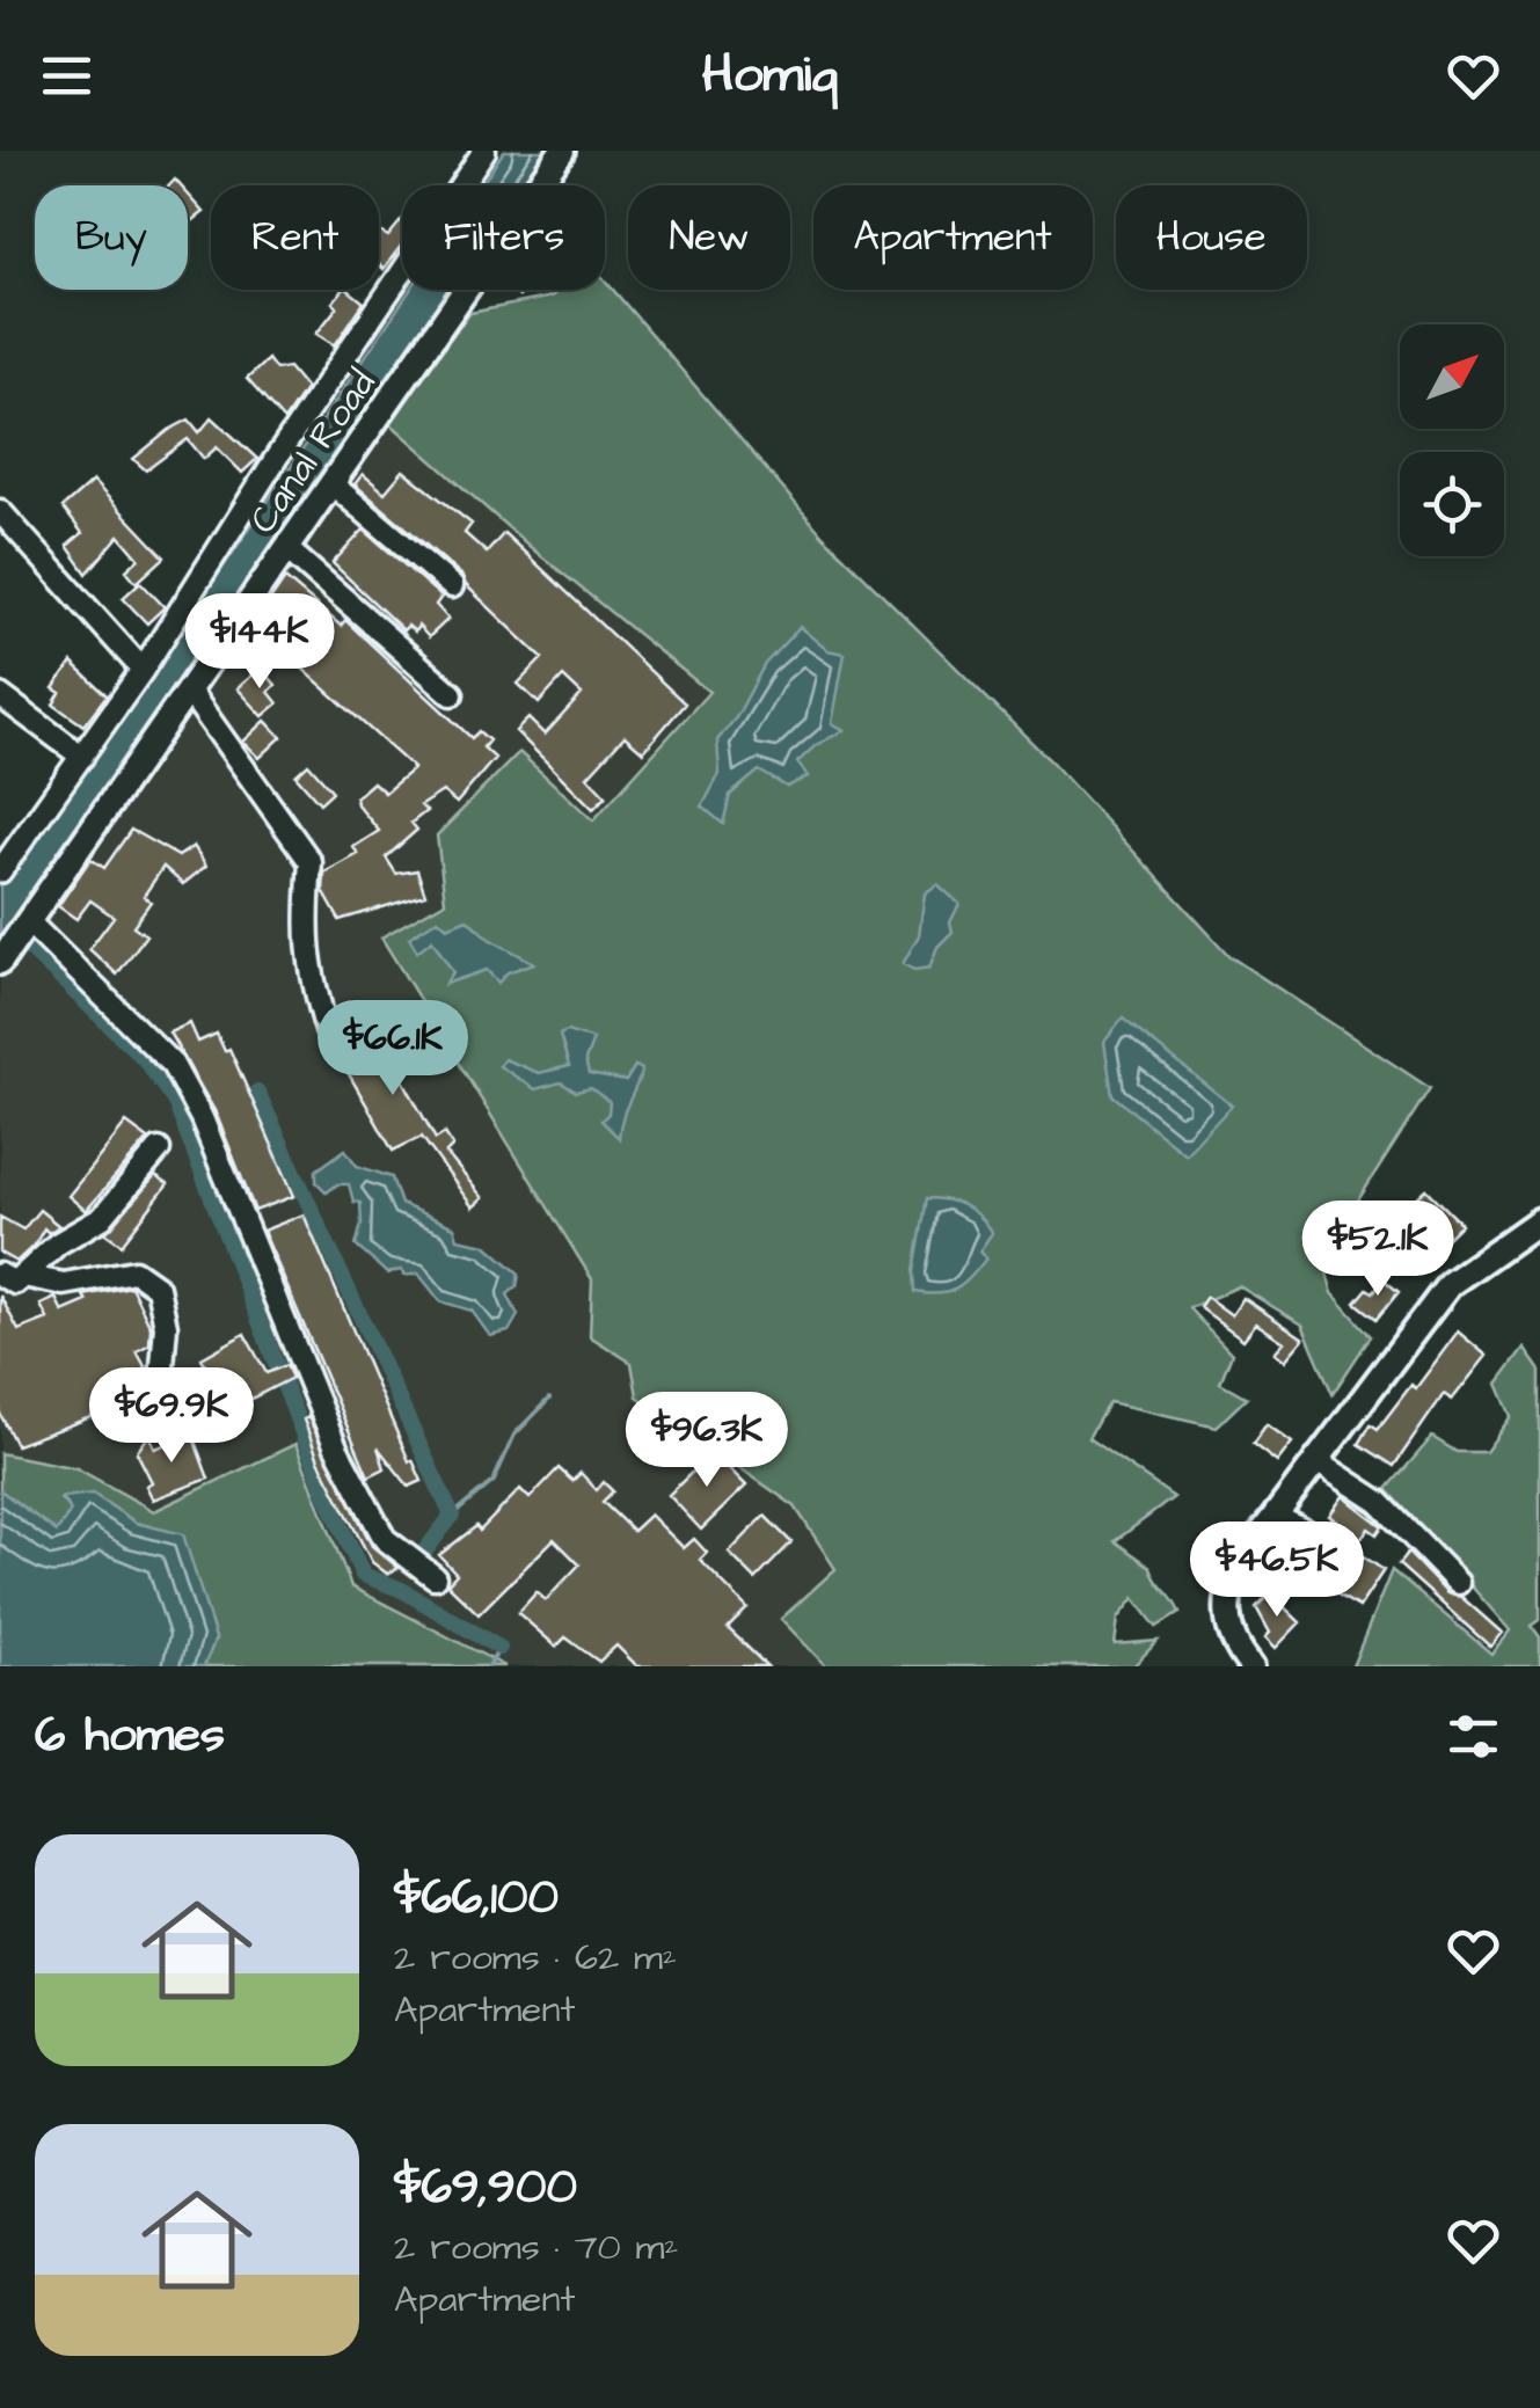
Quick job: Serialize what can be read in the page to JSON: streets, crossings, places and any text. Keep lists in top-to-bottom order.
{
  "streets": {
    "main road": ["Canal Road"]
  },
  "north": "top right",
  "page": {
    "header": "Homiq",
    "chip": [
      "Buy",
      "Rent",
      "Filters",
      "New",
      "Apartment",
      "House"
    ],
    "price": [
      "$144K",
      "$66.1K",
      "$52.1K",
      "$69.9K",
      "$96.3K",
      "$46.5K"
    ],
    "heading": "6 homes",
    "list": [
      {
        "name": "$66,100",
        "note": "2 rooms · 62 m² · Apartment"
      },
      {
        "name": "$69,900",
        "note": "2 rooms · 70 m² · Apartment"
      }
    ]
  }
}
